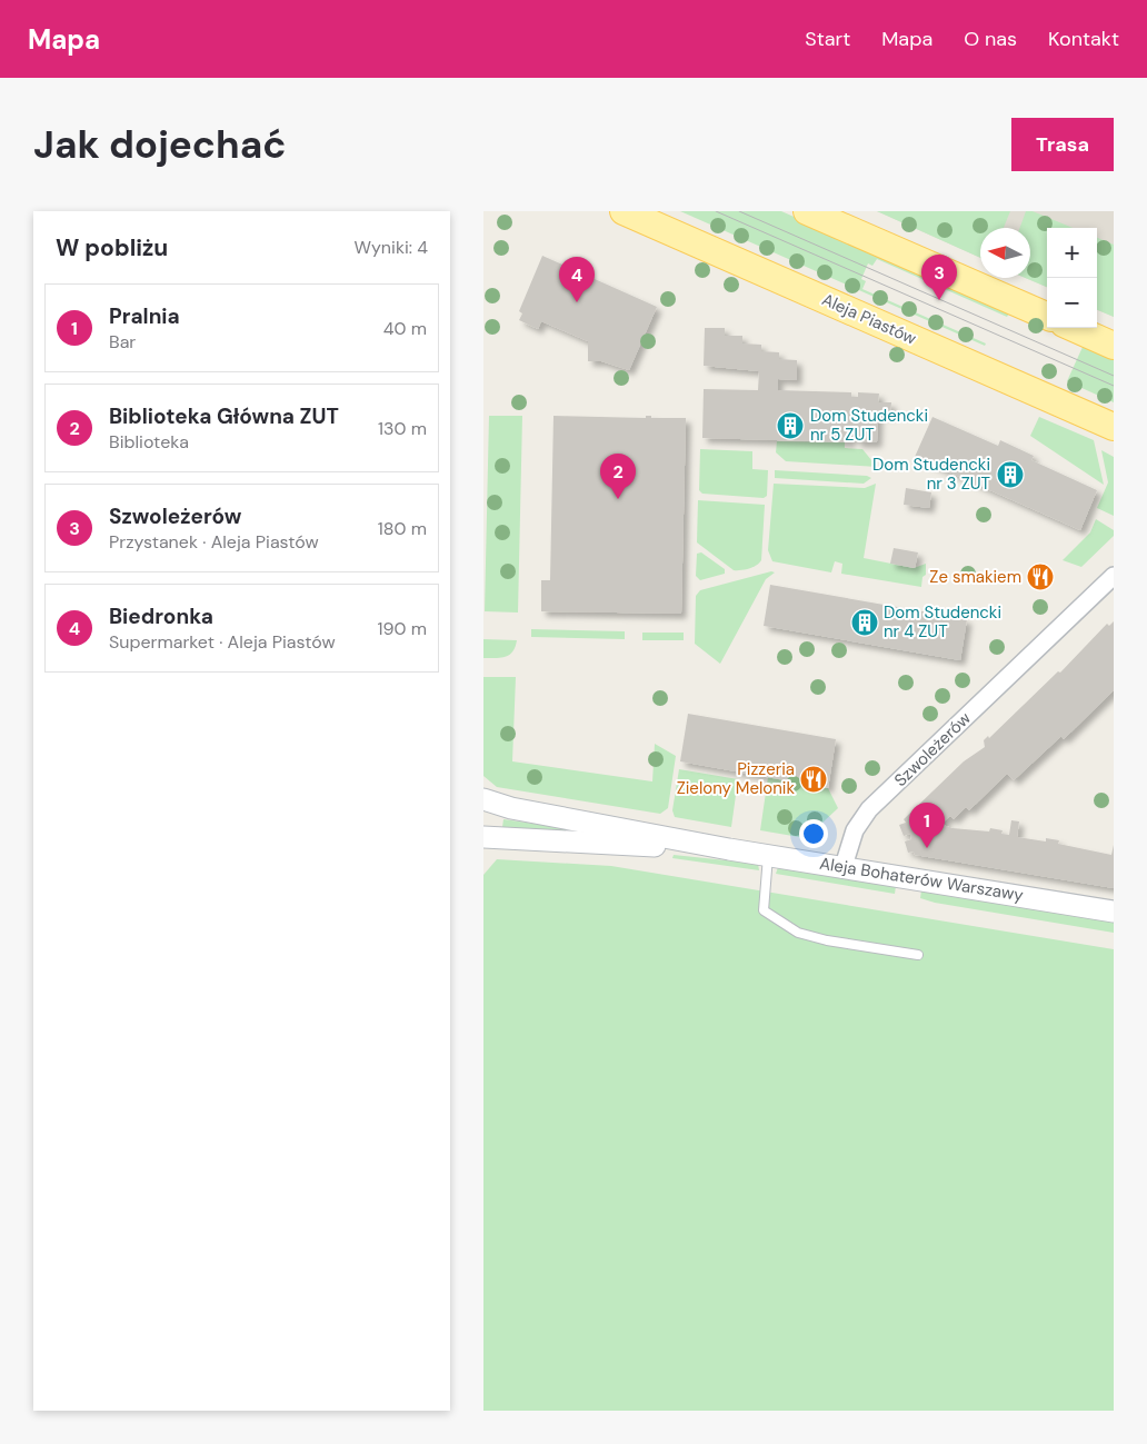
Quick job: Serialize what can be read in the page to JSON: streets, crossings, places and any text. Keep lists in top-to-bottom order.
{
  "streets": {
    "main road": ["Aleja Piastów"],
    "street": ["Szwoleżerów", "Aleja Bohaterów Warszawy"]
  },
  "crossings": [
    ["Szwoleżerów", "Aleja Bohaterów Warszawy"]
  ],
  "places": {
    "building": ["Dom Studencki nr 5 ZUT", "Dom Studencki nr 3 ZUT", "Dom Studencki nr 4 ZUT"],
    "restaurant": ["Ze smakiem", "Pizzeria Zielony Melonik"]
  },
  "north": "left",
  "page": {
    "header": "Mapa",
    "nav": [
      "Start",
      "Mapa",
      "O nas",
      "Kontakt"
    ],
    "buttons": "Trasa",
    "title": "Jak dojechać",
    "heading": ["W pobliżu", "Wyniki: 4"],
    "map_buttons": ["+", "−"],
    "pins": [
      "3",
      "4",
      "2",
      "1"
    ],
    "list": [
      {
        "mark": "1",
        "name": "Pralnia",
        "note": "Bar",
        "value": "40 m"
      },
      {
        "mark": "2",
        "name": "Biblioteka Główna ZUT",
        "note": "Biblioteka",
        "value": "130 m"
      },
      {
        "mark": "3",
        "name": "Szwoleżerów",
        "note": "Przystanek · Aleja Piastów",
        "value": "180 m"
      },
      {
        "mark": "4",
        "name": "Biedronka",
        "note": "Supermarket · Aleja Piastów",
        "value": "190 m"
      }
    ]
  }
}
